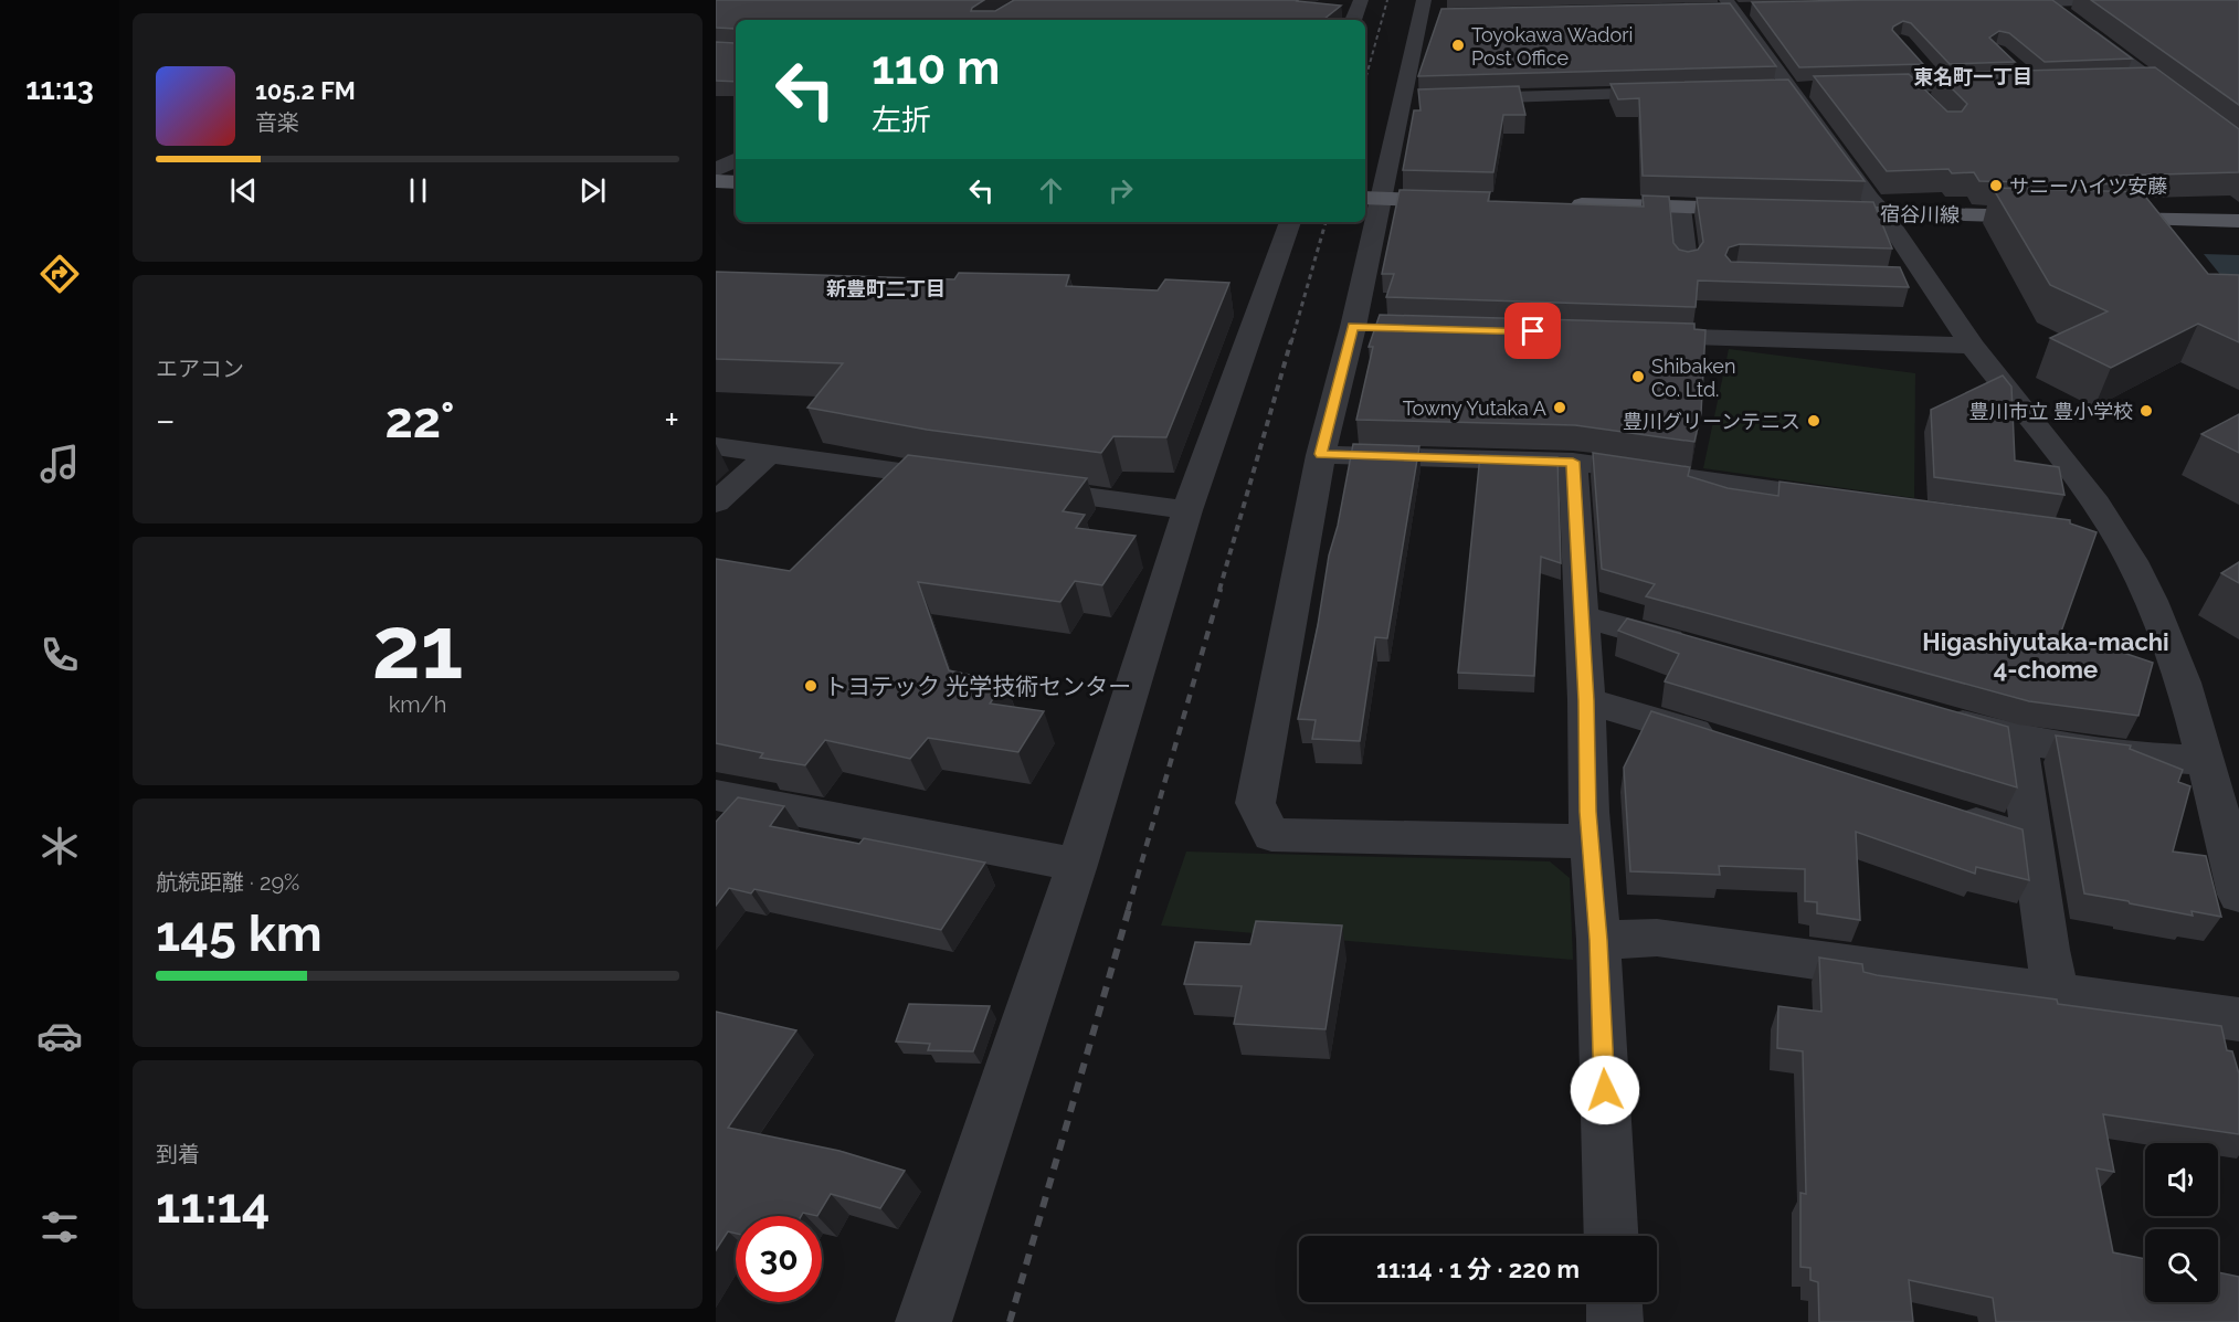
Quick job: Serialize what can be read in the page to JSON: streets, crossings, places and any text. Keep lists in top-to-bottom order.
{
  "streets": {
    "main road": ["宿谷川線"]
  },
  "districts": ["東名町一丁目", "新豊町二丁目", "Higashiyutaka-machi 4-chome"],
  "places": [
    "Toyokawa Wadori Post Office",
    "サニーハイツ安藤",
    "Shibaken Co. Ltd.",
    "Towny Yutaka A",
    "豊川市立 豊小学校",
    "豊川グリーンテニス",
    "トヨテック 光学技術センター"
  ],
  "page": {
    "tabs": "11:13",
    "turn": ["110 m", "左折"],
    "song": ["105.2 FM", "音楽"],
    "tile": [
      "エアコン",
      ["21", "km/h"],
      ["航続距離 · 29%", "145 km"],
      ["到着", "11:14"]
    ],
    "heat": ["−", "22°", "+"],
    "limit": "30",
    "trip": "11:14 · 1 分 · 220 m"
  }
}
